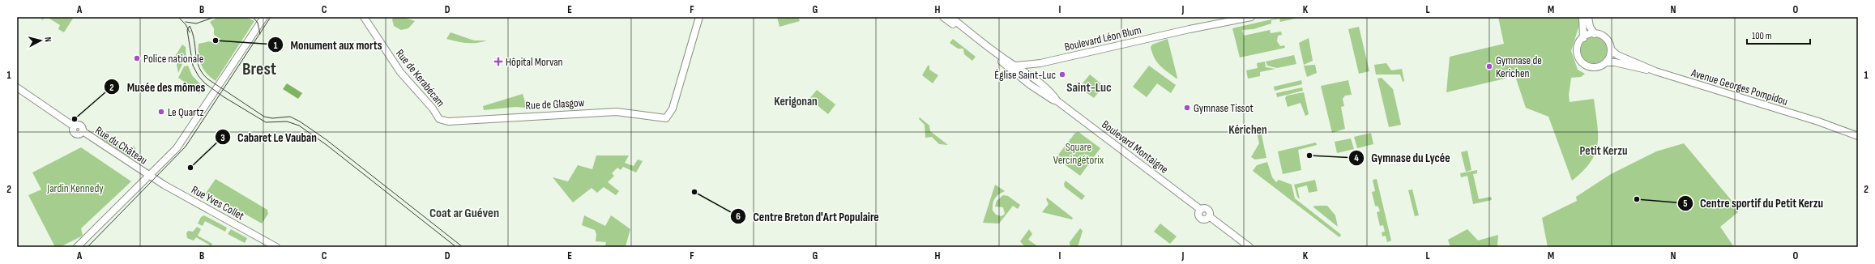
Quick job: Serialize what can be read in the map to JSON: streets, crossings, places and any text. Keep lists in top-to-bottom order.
{
  "streets": {
    "main road": [
      "Boulevard Léon Blum",
      "Rue de Kerabécam",
      "Avenue Georges Pompidou",
      "Rue de Glasgow",
      "Rue du Château",
      "Boulevard Montaigne",
      "Rue Yves Collet"
    ]
  },
  "crossings": [
    ["Boulevard Léon Blum", "Boulevard Montaigne"],
    ["Rue de Kerabécam", "Rue de Glasgow"],
    ["Rue du Château", "Rue Yves Collet"]
  ],
  "districts": [
    "Brest",
    "Saint-Luc",
    "Kerigonan",
    "Kérichen",
    "Petit Kerzu",
    "Coat ar Guéven"
  ],
  "parks": ["Square Vercingétorix", "Jardin Kennedy"],
  "places": {
    "other": [
      "Monument aux morts",
      "Police nationale",
      "Gymnase de Kerichen",
      "Église Saint-Luc",
      "Gymnase Tissot",
      "Le Quartz",
      "Musée des mômes",
      "Gymnase du Lycée",
      "Cabaret Le Vauban",
      "Centre Breton d'Art Populaire",
      "Centre sportif du Petit Kerzu"
    ],
    "health": ["Hôpital Morvan"]
  },
  "scale_bar": "100 m",
  "north": "right",
  "grid": {
    "columns": [
      "A",
      "B",
      "C",
      "D",
      "E",
      "F",
      "G",
      "H",
      "I",
      "J",
      "K",
      "L",
      "M",
      "N",
      "O"
    ],
    "rows": ["1", "2"]
  }
}
